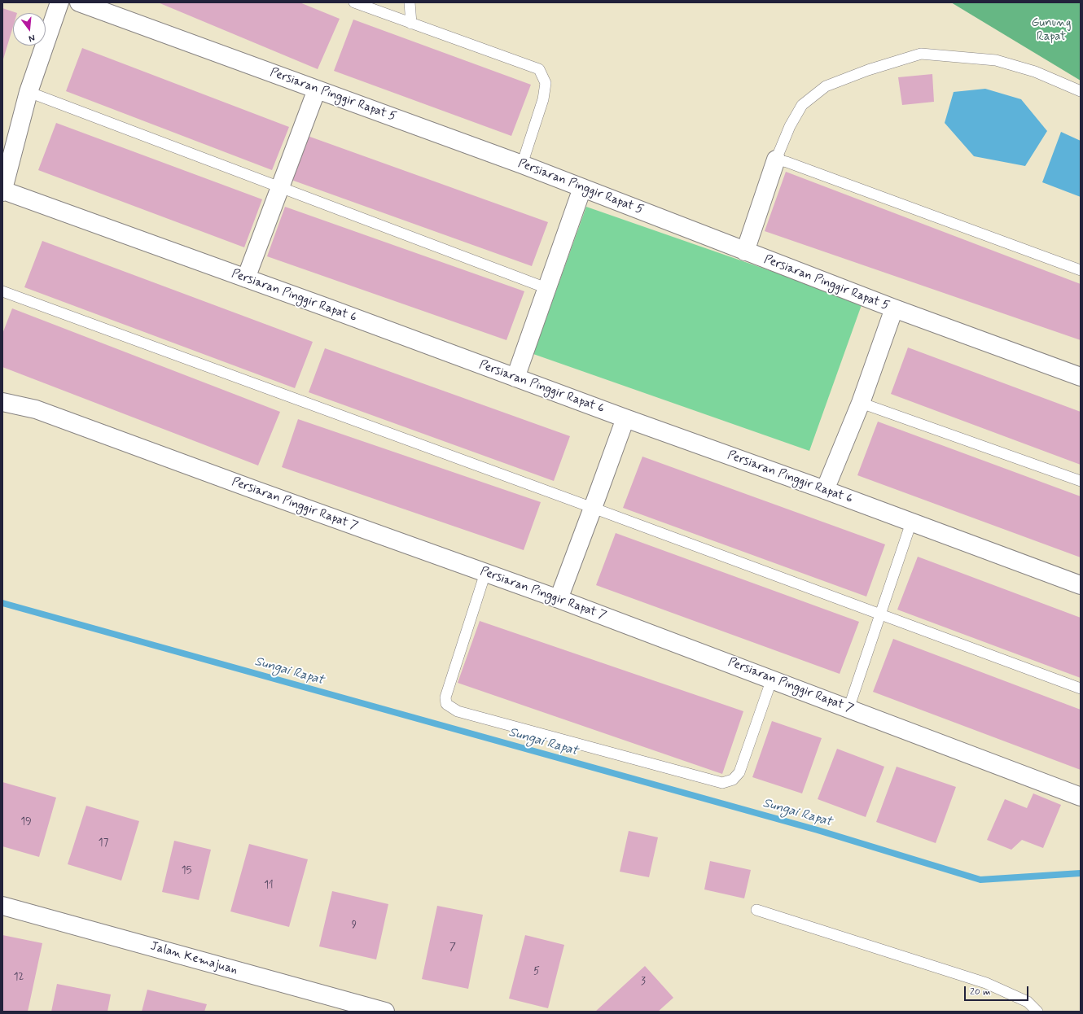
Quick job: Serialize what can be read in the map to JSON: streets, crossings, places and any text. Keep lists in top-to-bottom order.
{
  "streets": {
    "street": [
      "Persiaran Pinggir Rapat 5",
      "Persiaran Pinggir Rapat 6",
      "Persiaran Pinggir Rapat 7",
      "Jalan Kemajuan"
    ]
  },
  "water": ["Sungai Rapat"],
  "parks": ["Gunung Rapat"],
  "house_numbers": [
    "19",
    "17",
    "15",
    "11",
    "9",
    "7",
    "5",
    "12",
    "3"
  ],
  "scale_bar": "20 m",
  "north": "bottom"
}
